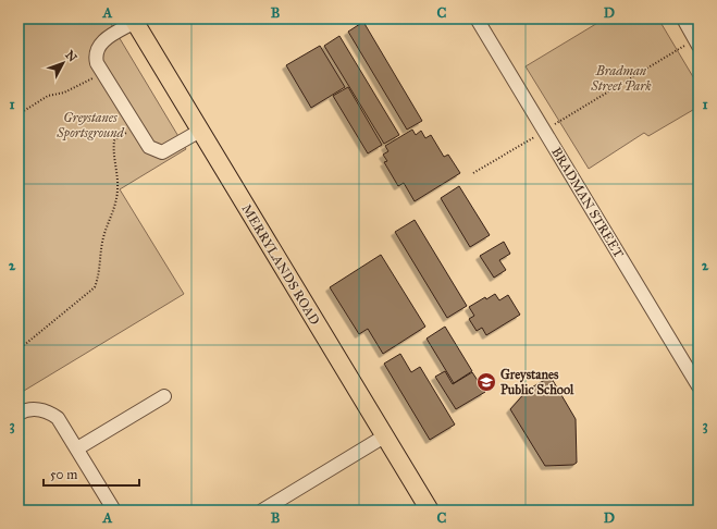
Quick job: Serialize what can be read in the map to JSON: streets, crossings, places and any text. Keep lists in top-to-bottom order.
{
  "streets": {
    "main road": ["MERRYLANDS ROAD"],
    "street": ["BRADMAN STREET"]
  },
  "parks": ["Bradman Street Park", "Greystanes Sportsground"],
  "places": {
    "school or university": ["Greystanes Public School"]
  },
  "scale_bar": "50 m",
  "north": "top right",
  "grid": {
    "columns": [
      "A",
      "B",
      "C",
      "D"
    ],
    "rows": ["1", "2", "3"]
  }
}
